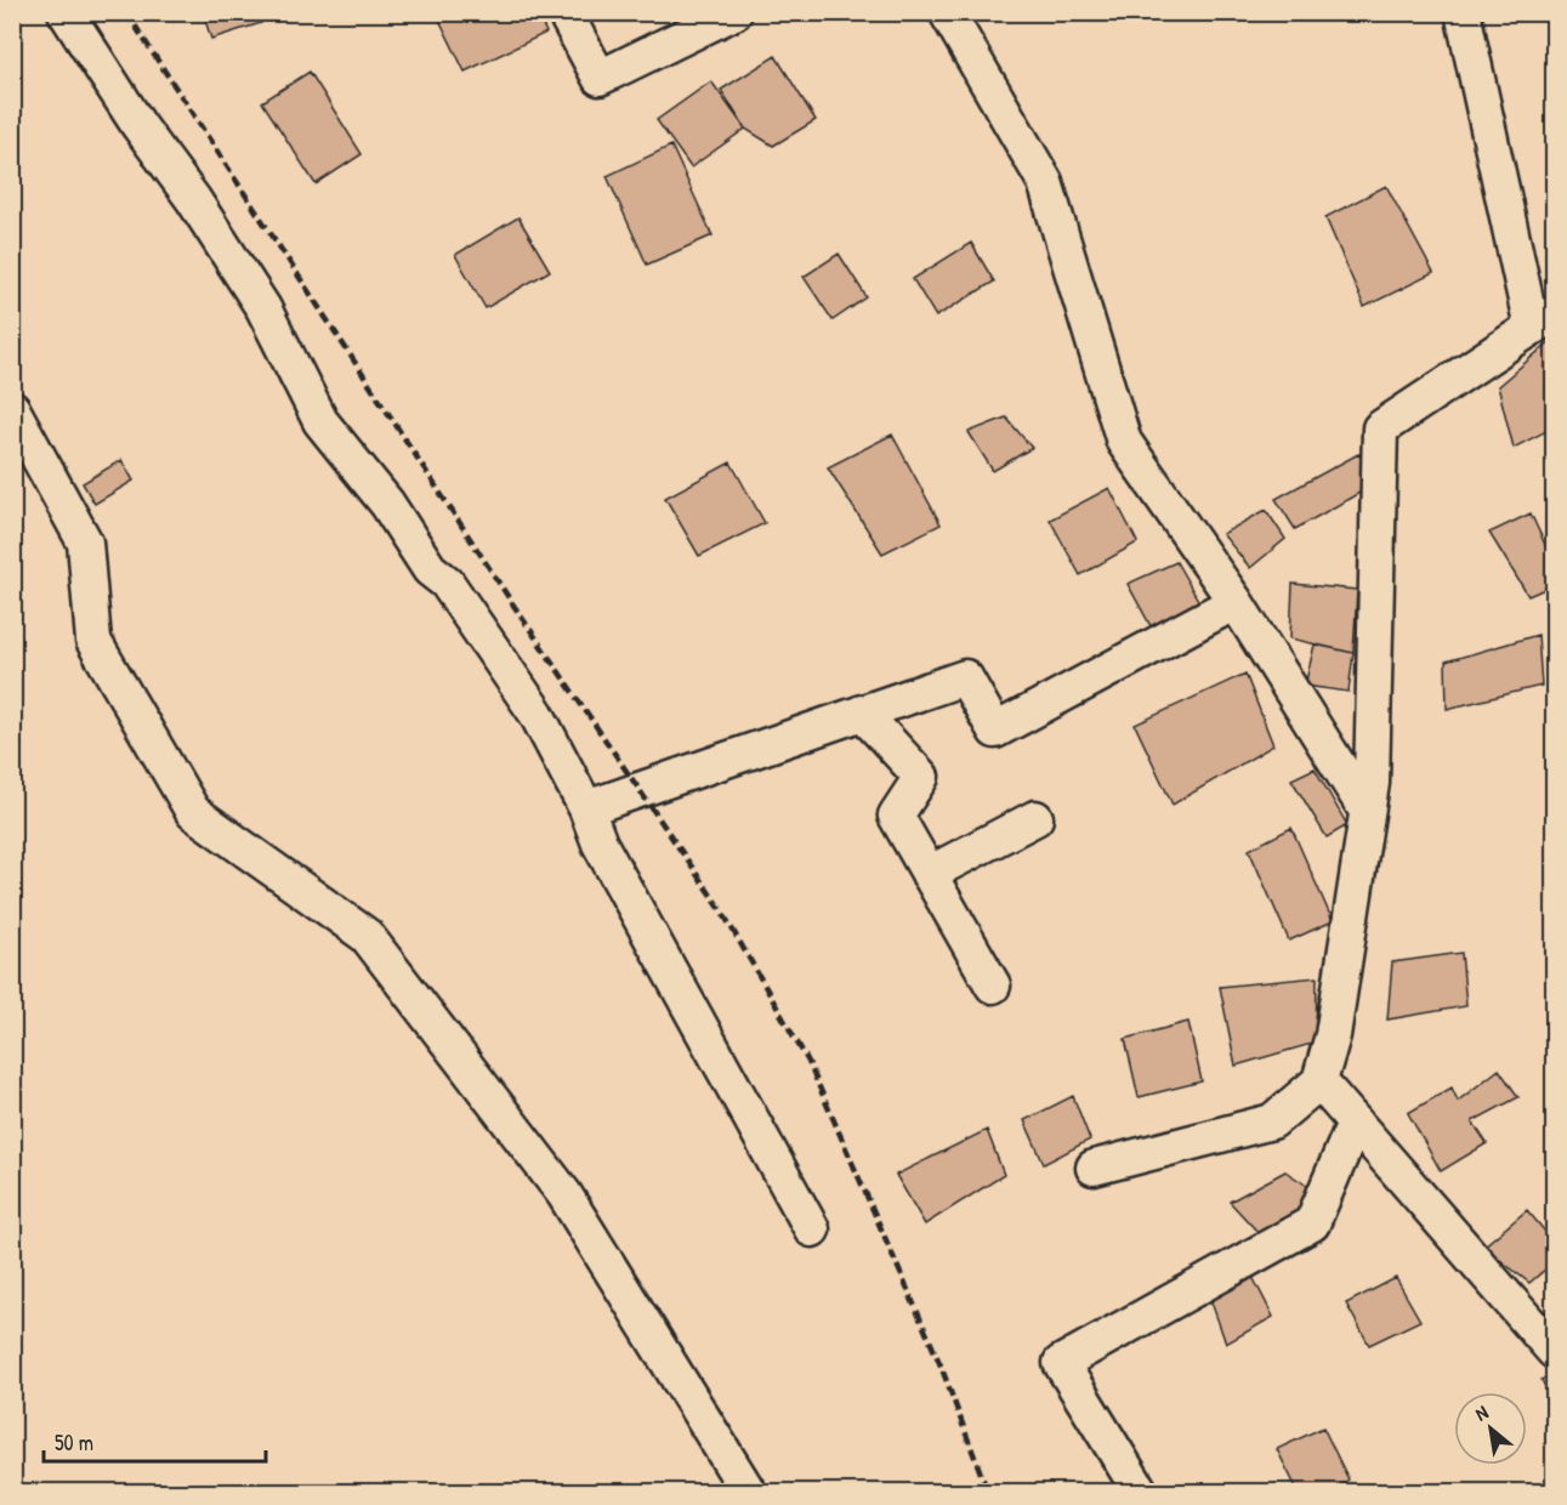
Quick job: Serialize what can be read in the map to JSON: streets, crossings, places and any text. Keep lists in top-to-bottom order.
{
  "scale_bar": "50 m",
  "north": "top left"
}
